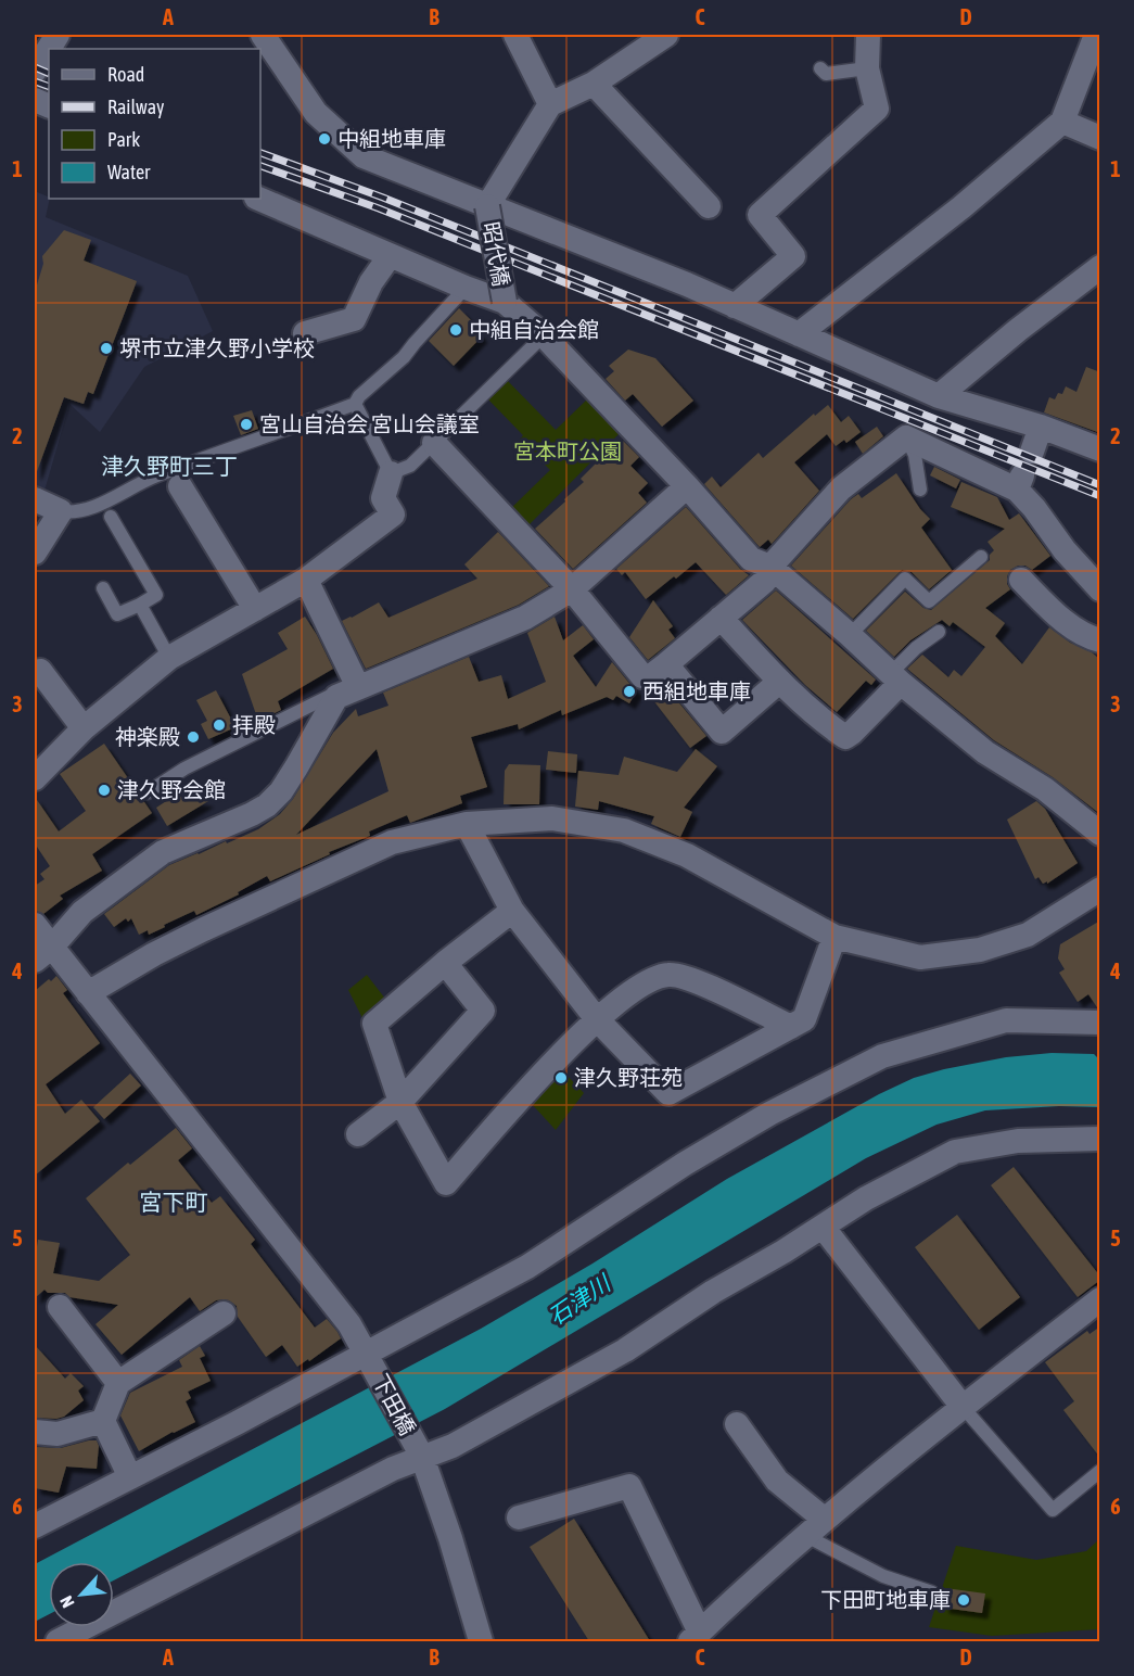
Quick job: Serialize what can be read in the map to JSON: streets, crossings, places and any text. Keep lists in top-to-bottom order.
{
  "streets": {
    "street": ["昭代橋", "下田橋"]
  },
  "districts": ["津久野町三丁", "宮下町"],
  "water": ["石津川"],
  "parks": ["宮本町公園"],
  "places": [
    "中組地車庫",
    "中組自治会館",
    "堺市立津久野小学校",
    "宮山自治会 宮山会議室",
    "西組地車庫",
    "拝殿",
    "神楽殿",
    "津久野会館",
    "津久野荘苑",
    "下田町地車庫"
  ],
  "legend": [
    "Road",
    "Railway",
    "Park",
    "Water"
  ],
  "north": "bottom left",
  "grid": {
    "columns": [
      "A",
      "B",
      "C",
      "D"
    ],
    "rows": [
      "1",
      "2",
      "3",
      "4",
      "5",
      "6"
    ]
  }
}
